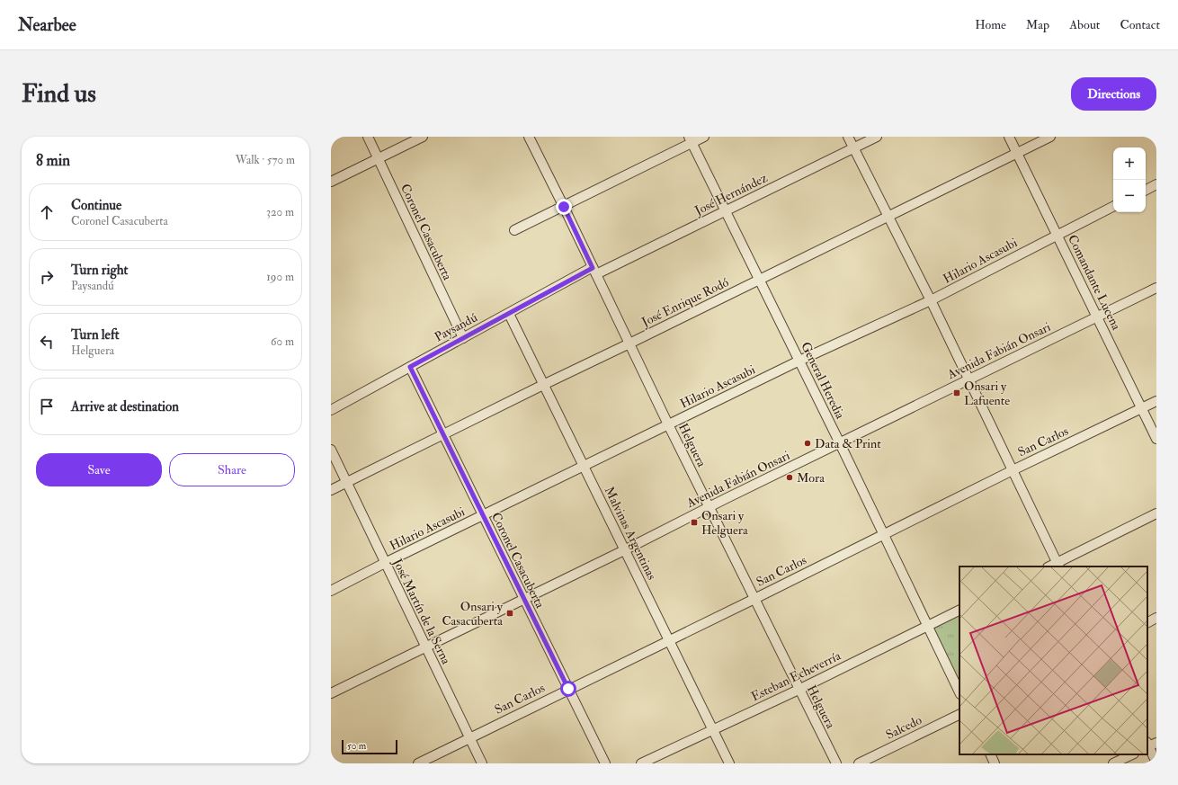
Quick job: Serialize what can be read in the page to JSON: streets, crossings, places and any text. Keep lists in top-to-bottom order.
{
  "streets": {
    "street": [
      "José Hernández",
      "Coronel Casacuberta",
      "Hilario Ascasubi",
      "Comandante Lucena",
      "José Enrique Rodó",
      "Paysandú",
      "Avenida Fabián Onsari",
      "General Heredia",
      "San Carlos",
      "Helguera",
      "Malvinas Argentinas",
      "José Martín de la Serna",
      "Esteban Echeverría",
      "Salcedo"
    ]
  },
  "crossings": [
    ["José Hernández", "Paysandú"],
    ["José Hernández", "General Heredia"],
    ["José Hernández", "Helguera"],
    ["Coronel Casacuberta", "Hilario Ascasubi"],
    ["Coronel Casacuberta", "José Enrique Rodó"],
    ["Coronel Casacuberta", "Paysandú"],
    ["Coronel Casacuberta", "Avenida Fabián Onsari"],
    ["Coronel Casacuberta", "San Carlos"],
    ["Hilario Ascasubi", "Comandante Lucena"],
    ["Hilario Ascasubi", "General Heredia"],
    ["Hilario Ascasubi", "Helguera"],
    ["Hilario Ascasubi", "Malvinas Argentinas"],
    ["Hilario Ascasubi", "José Martín de la Serna"],
    ["Comandante Lucena", "José Enrique Rodó"],
    ["Comandante Lucena", "Avenida Fabián Onsari"],
    ["Comandante Lucena", "San Carlos"],
    ["José Enrique Rodó", "General Heredia"],
    ["José Enrique Rodó", "Helguera"],
    ["José Enrique Rodó", "Malvinas Argentinas"],
    ["José Enrique Rodó", "José Martín de la Serna"],
    ["Paysandú", "Helguera"],
    ["Paysandú", "Malvinas Argentinas"],
    ["Avenida Fabián Onsari", "General Heredia"],
    ["Avenida Fabián Onsari", "Helguera"],
    ["Avenida Fabián Onsari", "Malvinas Argentinas"],
    ["Avenida Fabián Onsari", "José Martín de la Serna"],
    ["General Heredia", "San Carlos"],
    ["General Heredia", "Esteban Echeverría"],
    ["San Carlos", "Helguera"],
    ["San Carlos", "Malvinas Argentinas"],
    ["San Carlos", "José Martín de la Serna"],
    ["Helguera", "Esteban Echeverría"],
    ["Malvinas Argentinas", "Esteban Echeverría"]
  ],
  "places": {
    "transit": ["Onsari y Lafuente", "Onsari y Helguera", "Onsari y Casacuberta"],
    "other": ["Data & Print", "Mora"]
  },
  "scale_bar": "50 m",
  "page": {
    "header": "Nearbee",
    "nav": [
      "Home",
      "Map",
      "About",
      "Contact"
    ],
    "buttons": [
      "Directions",
      ["Save", "Share"]
    ],
    "title": "Find us",
    "heading": ["8 min", "Walk · 570 m"],
    "map_buttons": ["+", "−"],
    "list": [
      ["Continue", "Coronel Casacuberta", "320 m"],
      ["Turn right", "Paysandú", "190 m"],
      ["Turn left", "Helguera", "60 m"],
      "Arrive at destination"
    ],
    "scale": "50 m"
  }
}
